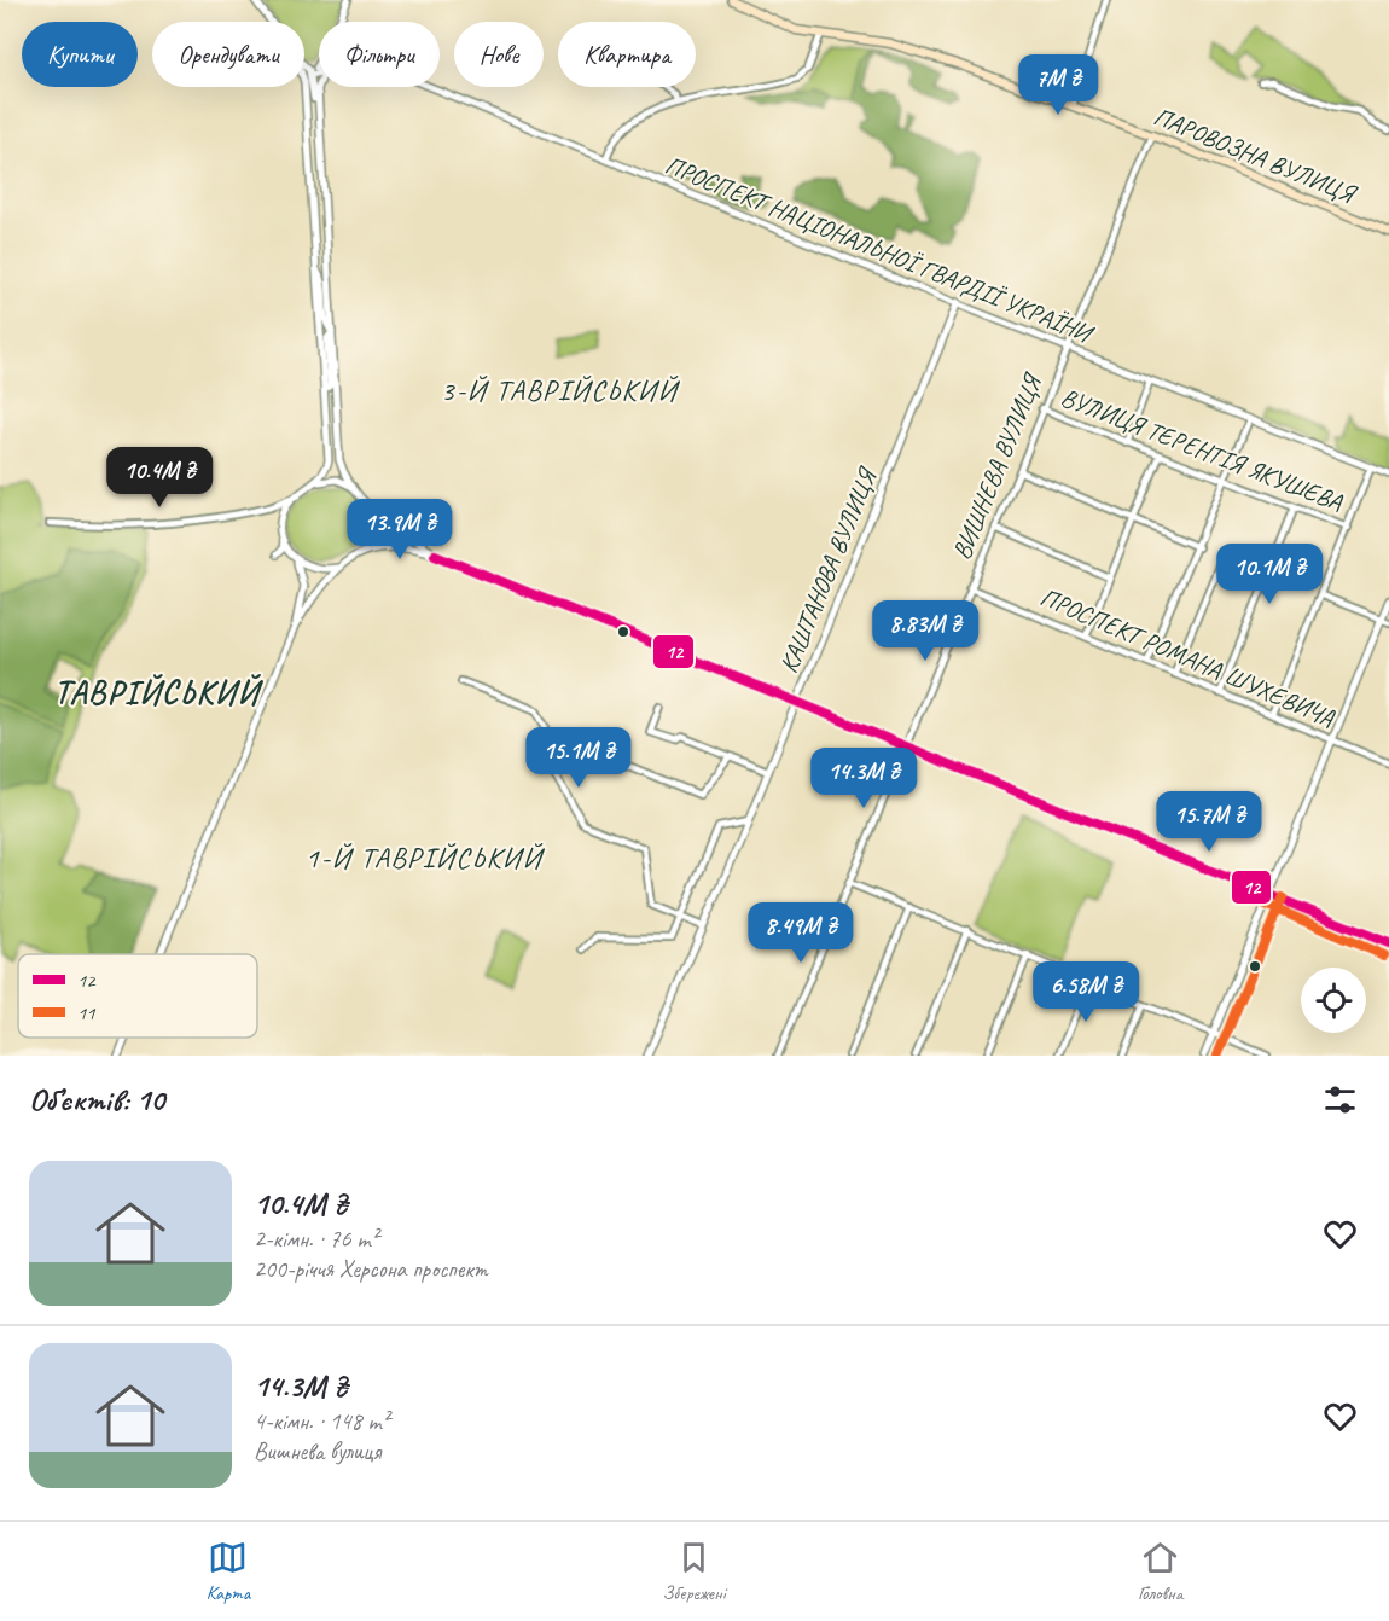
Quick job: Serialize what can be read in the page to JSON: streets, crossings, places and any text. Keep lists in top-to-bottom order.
{
  "streets": {
    "main road": ["ПАРОВОЗНА ВУЛИЦЯ"],
    "street": [
      "ПРОСПЕКТ НАЦІОНАЛЬНОЇ ГВАРДІЇ УКРАЇНИ",
      "ВУЛИЦЯ ТЕРЕНТІЯ ЯКУШЕВА",
      "ВИШНЕВА ВУЛИЦЯ",
      "КАШТАНОВА ВУЛИЦЯ",
      "ПРОСПЕКТ РОМАНА ШУХЕВИЧА"
    ]
  },
  "crossings": [
    ["ПАРОВОЗНА ВУЛИЦЯ", "ВИШНЕВА ВУЛИЦЯ"],
    ["ПРОСПЕКТ НАЦІОНАЛЬНОЇ ГВАРДІЇ УКРАЇНИ", "ВИШНЕВА ВУЛИЦЯ"],
    ["ПРОСПЕКТ НАЦІОНАЛЬНОЇ ГВАРДІЇ УКРАЇНИ", "КАШТАНОВА ВУЛИЦЯ"],
    ["ВУЛИЦЯ ТЕРЕНТІЯ ЯКУШЕВА", "ВИШНЕВА ВУЛИЦЯ"],
    ["ВИШНЕВА ВУЛИЦЯ", "ПРОСПЕКТ РОМАНА ШУХЕВИЧА"]
  ],
  "districts": ["3-Й ТАВРІЙСЬКИЙ", "ТАВРІЙСЬКИЙ", "1-Й ТАВРІЙСЬКИЙ"],
  "lines": ["transit line 12", "transit line 11"],
  "legend": ["12", "11"],
  "page": {
    "chip": [
      "Купити",
      "Орендувати",
      "Фільтри",
      "Нове",
      "Квартира"
    ],
    "price": [
      "7M ₴",
      "10.4M ₴",
      "13.9M ₴",
      "10.1M ₴",
      "8.83M ₴",
      "15.1M ₴",
      "14.3M ₴",
      "15.7M ₴",
      "8.49M ₴",
      "6.58M ₴"
    ],
    "heading": "Об’єктів: 10",
    "list": [
      {
        "name": "10.4M ₴",
        "note": "2-кімн. · 76 m² · 200-річчя Херсона проспект"
      },
      {
        "name": "14.3M ₴",
        "note": "4-кімн. · 148 m² · Вишнева вулиця"
      }
    ],
    "tabs": ["Карта", "Збережені", "Головна"]
  }
}
